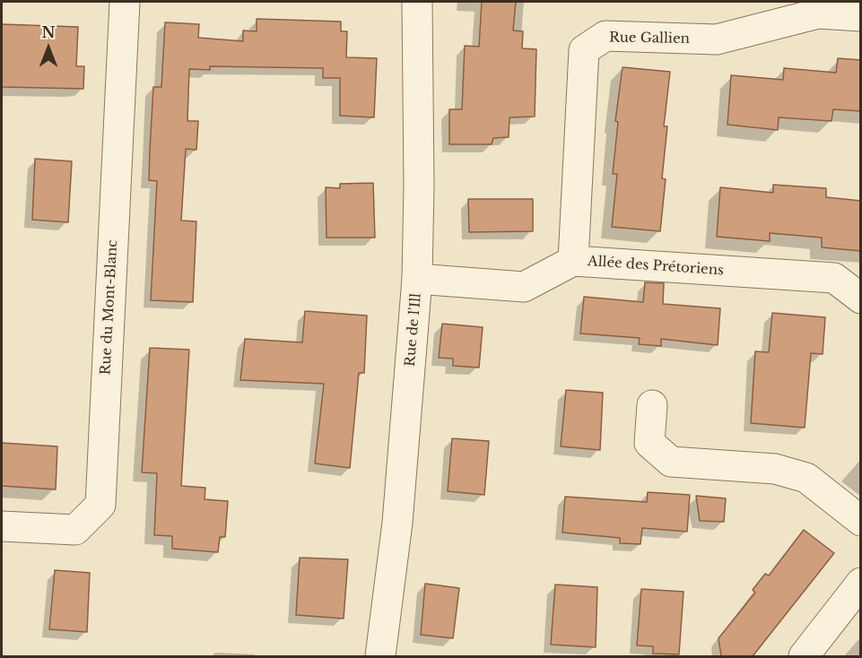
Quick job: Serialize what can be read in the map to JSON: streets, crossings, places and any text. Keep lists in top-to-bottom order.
{
  "streets": {
    "street": [
      "Rue Gallien",
      "Allée des Prétoriens",
      "Rue du Mont-Blanc",
      "Rue de l'Ill"
    ]
  },
  "crossings": [
    ["Rue Gallien", "Allée des Prétoriens"],
    ["Allée des Prétoriens", "Rue de l'Ill"]
  ],
  "north": "top"
}
